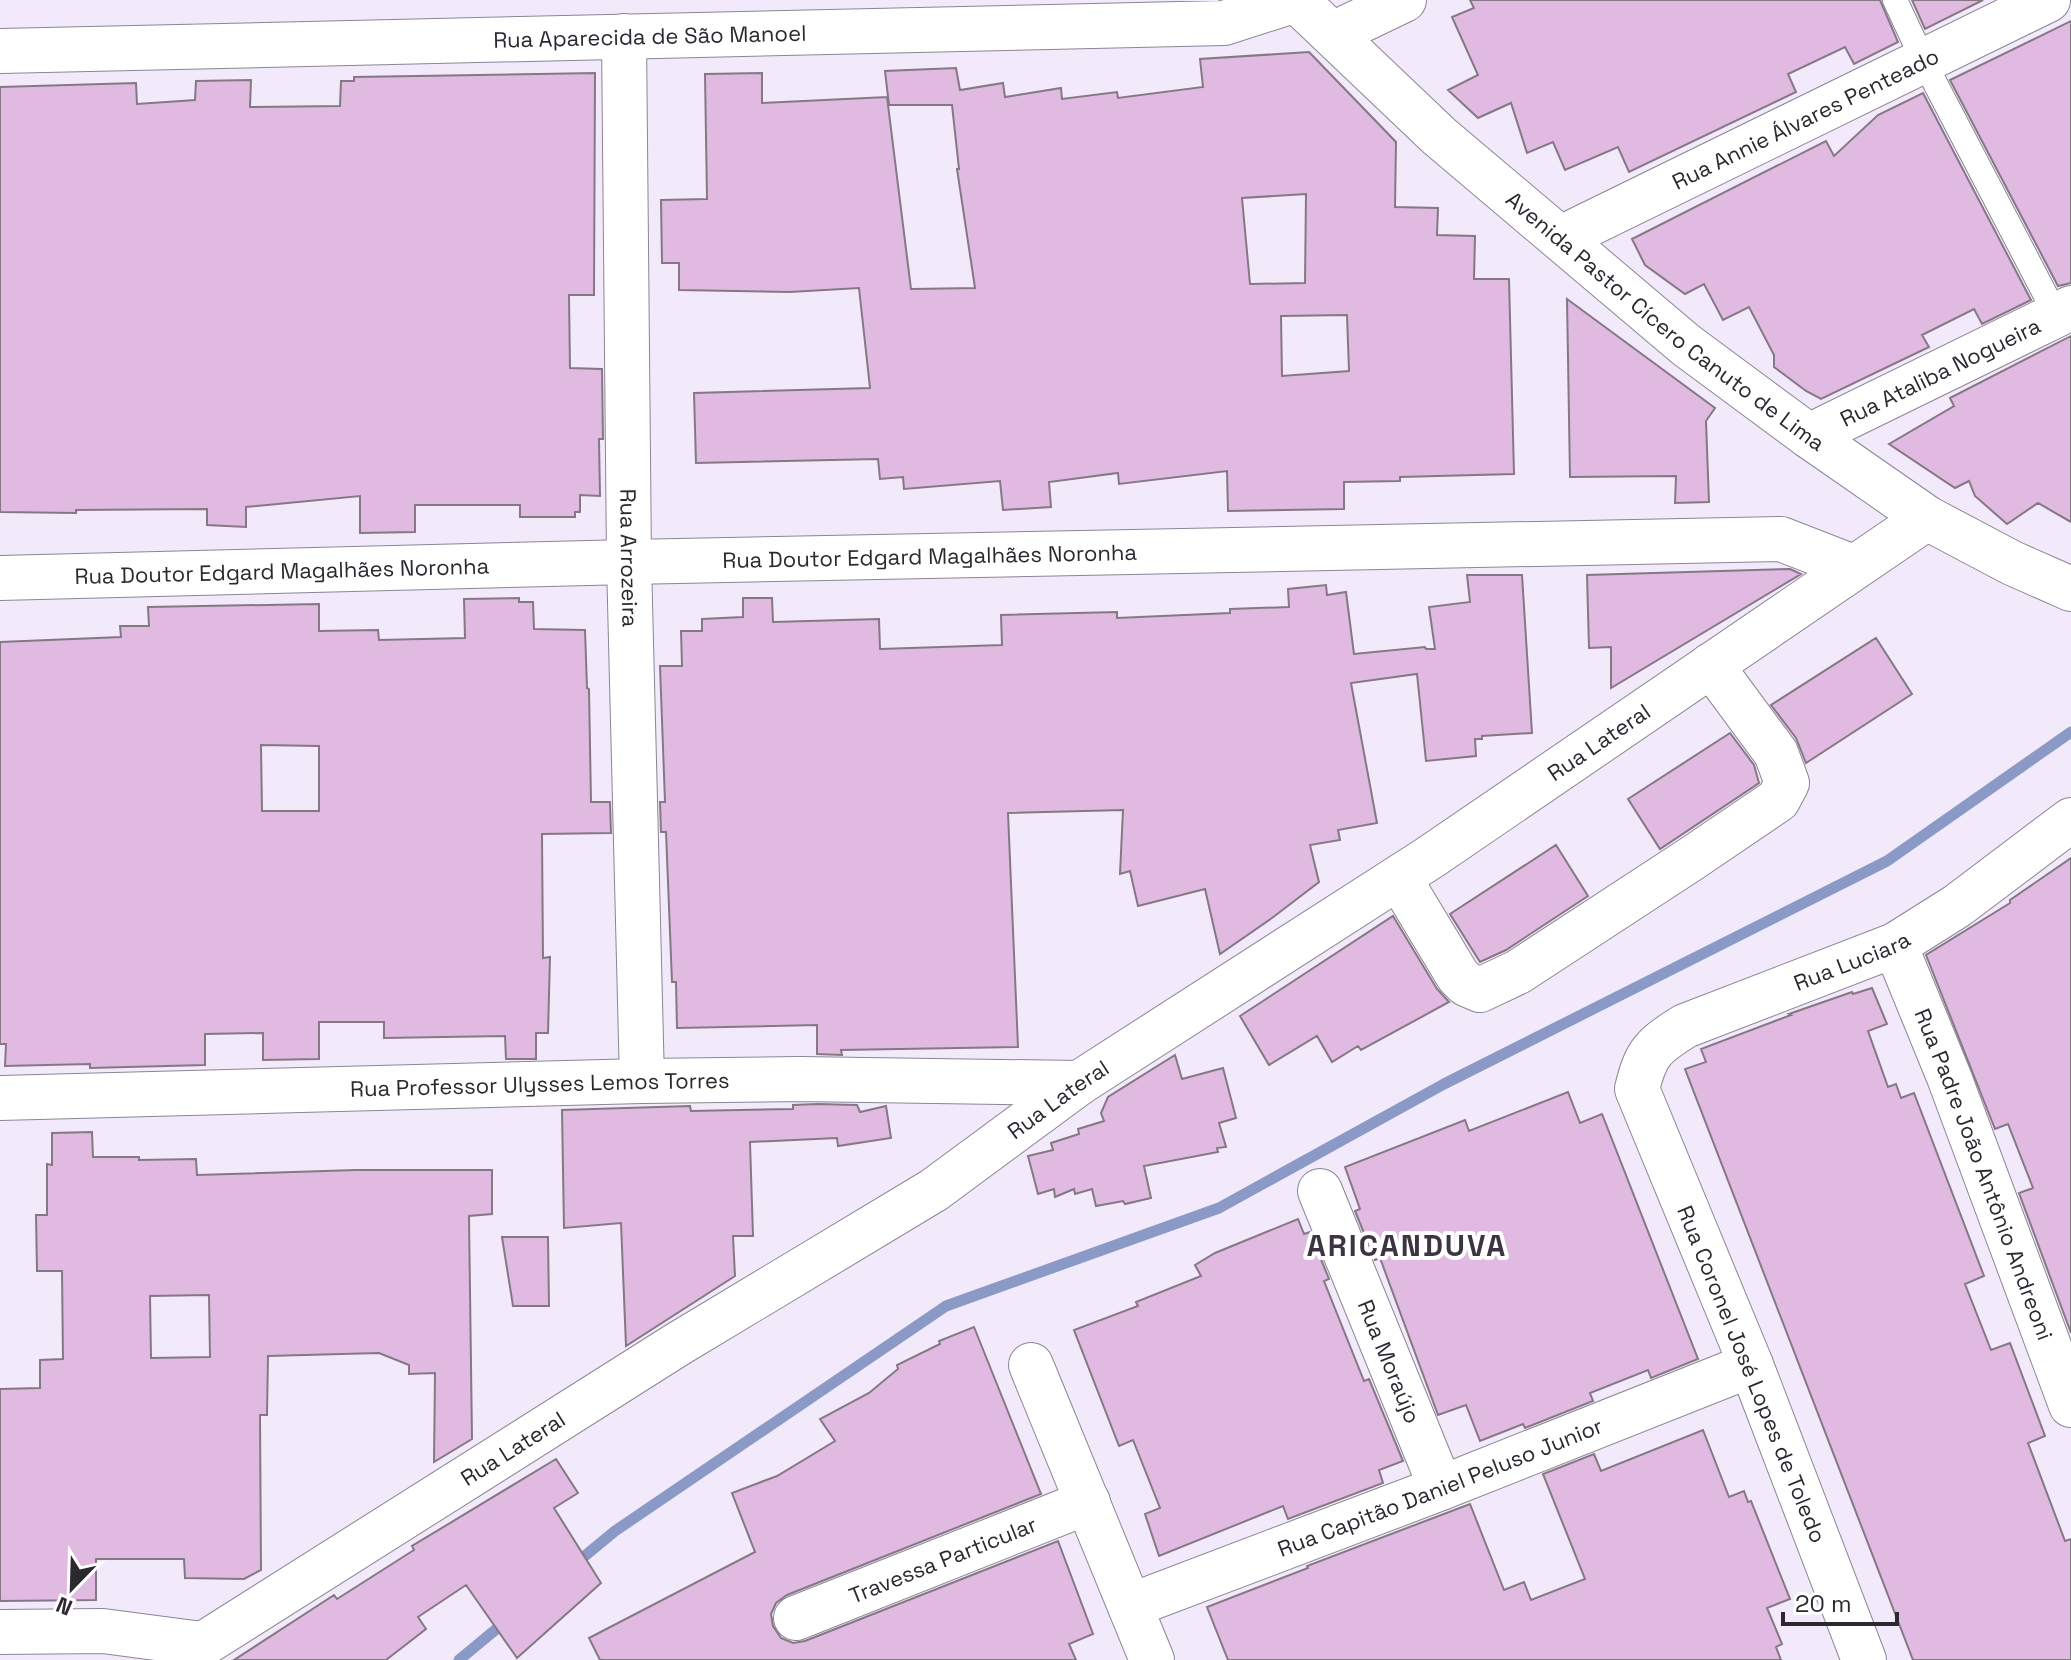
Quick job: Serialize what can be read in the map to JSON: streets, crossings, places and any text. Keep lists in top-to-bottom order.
{
  "streets": {
    "street": [
      "Rua Aparecida de São Manoel",
      "Rua Annie Álvares Penteado",
      "Avenida Pastor Cícero Canuto de Lima",
      "Rua Ataliba Nogueira",
      "Rua Doutor Edgard Magalhães Noronha",
      "Rua Arrozeira",
      "Rua Lateral",
      "Rua Luciara",
      "Rua Professor Ulysses Lemos Torres",
      "Rua Padre João Antônio Andreoni",
      "Rua Moraújo",
      "Rua Coronel José Lopes de Toledo",
      "Rua Capitão Daniel Peluso Junior",
      "Travessa Particular"
    ]
  },
  "crossings": [
    ["Rua Aparecida de São Manoel", "Avenida Pastor Cícero Canuto de Lima"],
    ["Rua Aparecida de São Manoel", "Rua Arrozeira"],
    ["Rua Annie Álvares Penteado", "Avenida Pastor Cícero Canuto de Lima"],
    ["Avenida Pastor Cícero Canuto de Lima", "Rua Ataliba Nogueira"],
    ["Avenida Pastor Cícero Canuto de Lima", "Rua Lateral"],
    ["Rua Doutor Edgard Magalhães Noronha", "Rua Arrozeira"],
    ["Rua Doutor Edgard Magalhães Noronha", "Rua Lateral"],
    ["Rua Arrozeira", "Rua Professor Ulysses Lemos Torres"],
    ["Rua Lateral", "Rua Professor Ulysses Lemos Torres"],
    ["Rua Luciara", "Rua Padre João Antônio Andreoni"],
    ["Rua Luciara", "Rua Coronel José Lopes de Toledo"],
    ["Rua Moraújo", "Rua Capitão Daniel Peluso Junior"],
    ["Rua Coronel José Lopes de Toledo", "Rua Capitão Daniel Peluso Junior"]
  ],
  "districts": ["ARICANDUVA"],
  "scale_bar": "20 m",
  "north": "bottom left"
}
